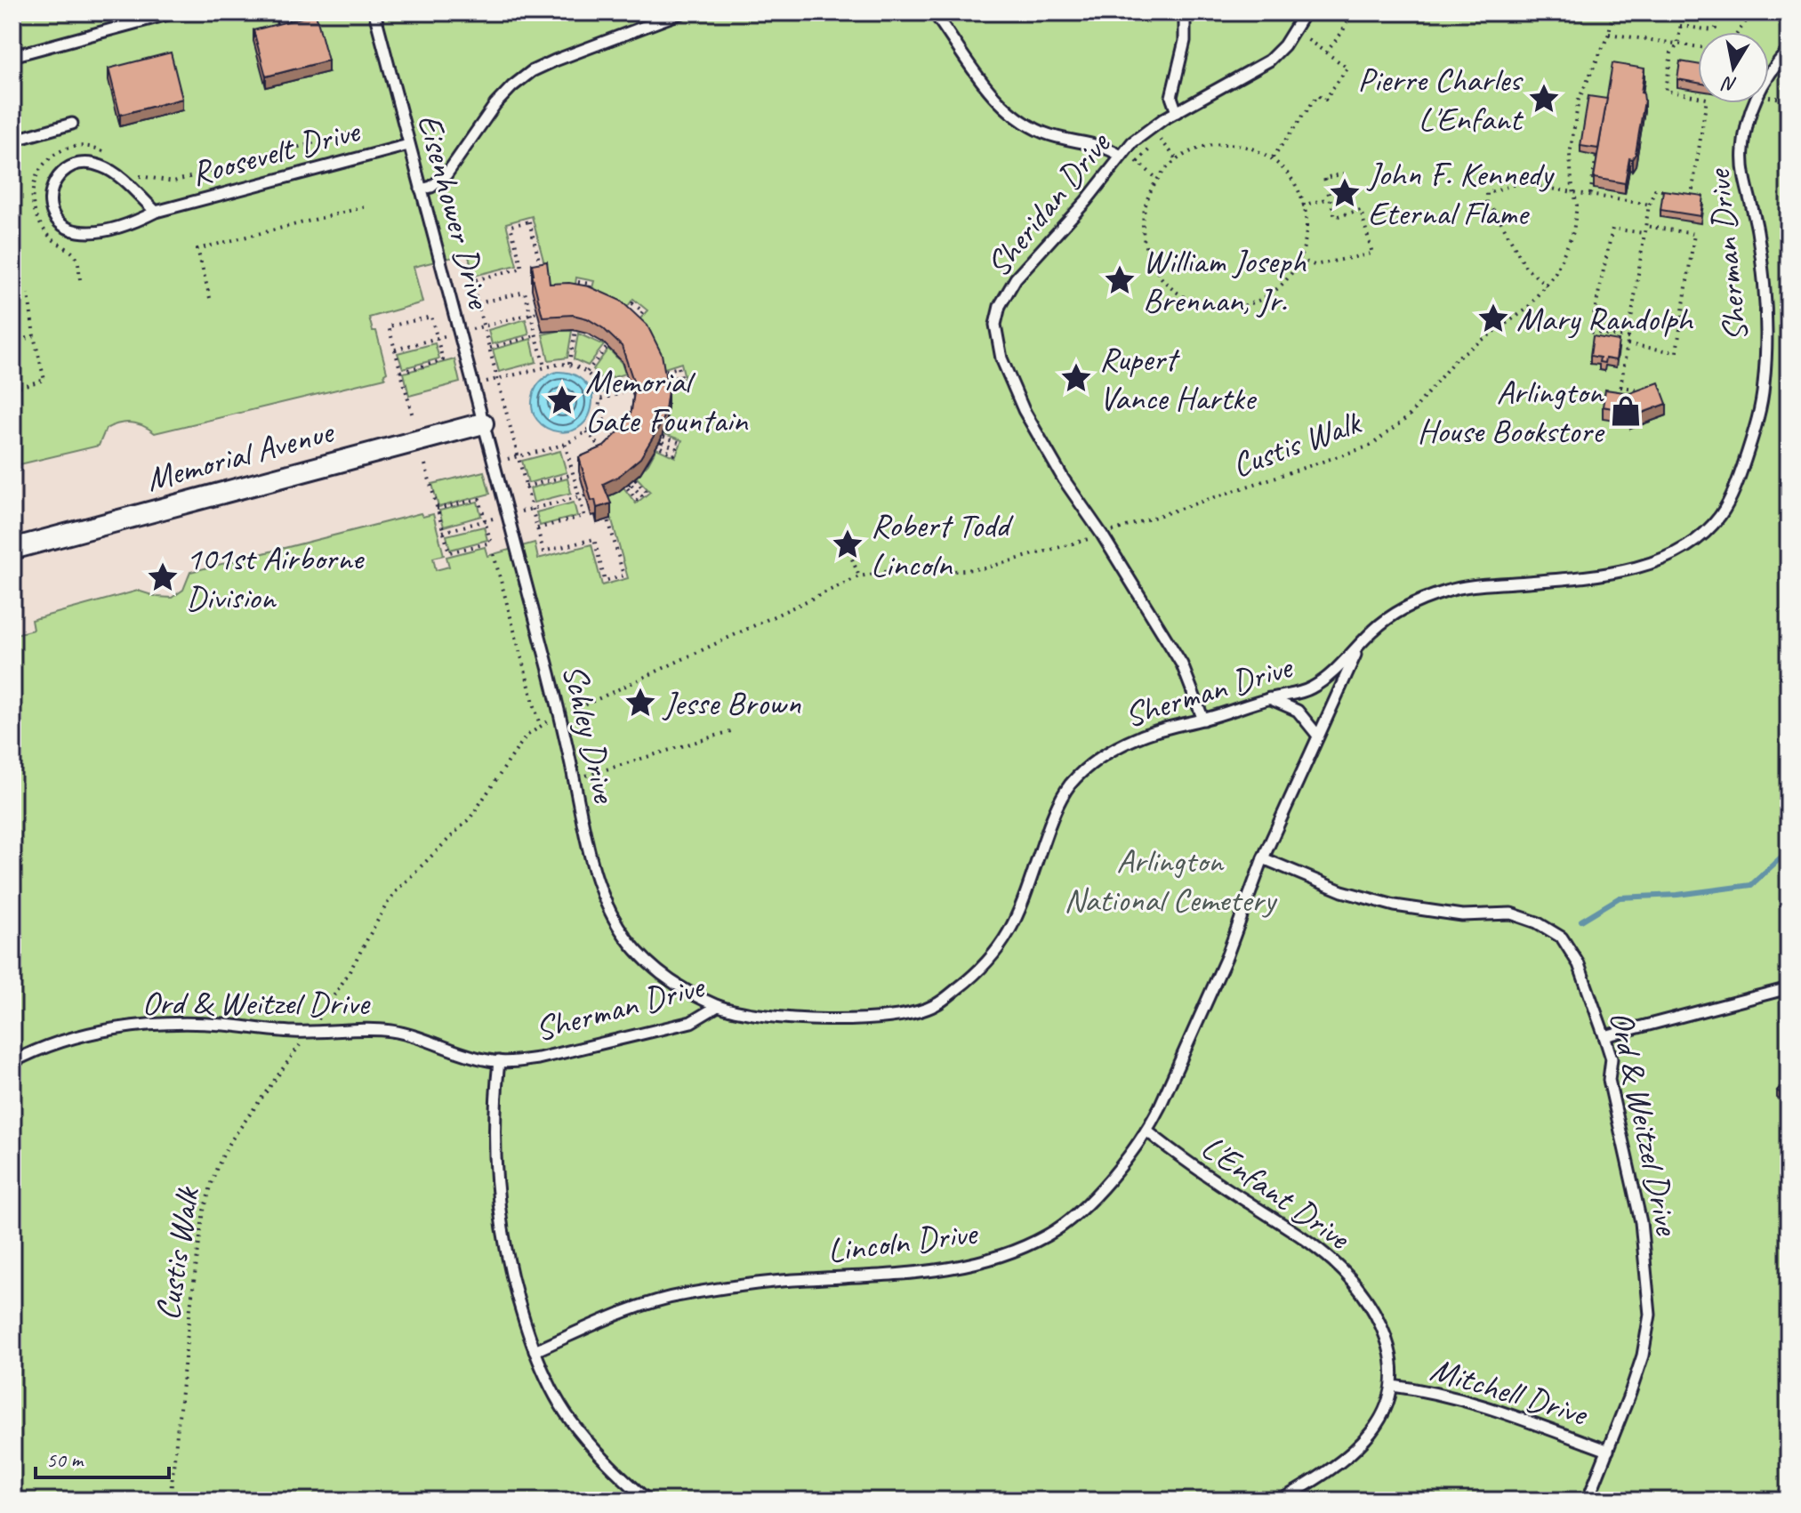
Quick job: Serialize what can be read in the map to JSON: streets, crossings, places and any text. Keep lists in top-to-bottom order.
{
  "streets": {
    "street": ["Memorial Avenue"],
    "lane": [
      "Roosevelt Drive",
      "Sheridan Drive",
      "Eisenhower Drive",
      "Sherman Drive",
      "Schley Drive",
      "Ord & Weitzel Drive",
      "L'Enfant Drive",
      "Lincoln Drive",
      "Mitchell Drive"
    ],
    "path": ["Custis Walk"]
  },
  "crossings": [
    ["Roosevelt Drive", "Eisenhower Drive"],
    ["Sheridan Drive", "Sherman Drive"],
    ["Sheridan Drive", "Custis Walk"],
    ["Eisenhower Drive", "Memorial Avenue"],
    ["Eisenhower Drive", "Schley Drive"],
    ["Sherman Drive", "Schley Drive"],
    ["Sherman Drive", "Ord & Weitzel Drive"],
    ["Sherman Drive", "Lincoln Drive"],
    ["Memorial Avenue", "Schley Drive"],
    ["Ord & Weitzel Drive", "Lincoln Drive"],
    ["Ord & Weitzel Drive", "Mitchell Drive"],
    ["L'Enfant Drive", "Lincoln Drive"],
    ["L'Enfant Drive", "Mitchell Drive"]
  ],
  "parks": ["Arlington National Cemetery"],
  "places": {
    "place": [
      "Pierre Charles L'Enfant",
      "John F. Kennedy Eternal Flame",
      "William Joseph Brennan, Jr.",
      "Mary Randolph",
      "Rupert Vance Hartke",
      "Memorial Gate Fountain",
      "Robert Todd Lincoln",
      "101st Airborne Division",
      "Jesse Brown"
    ],
    "shop": ["Arlington House Bookstore"]
  },
  "scale_bar": "50 m",
  "north": "bottom"
}
